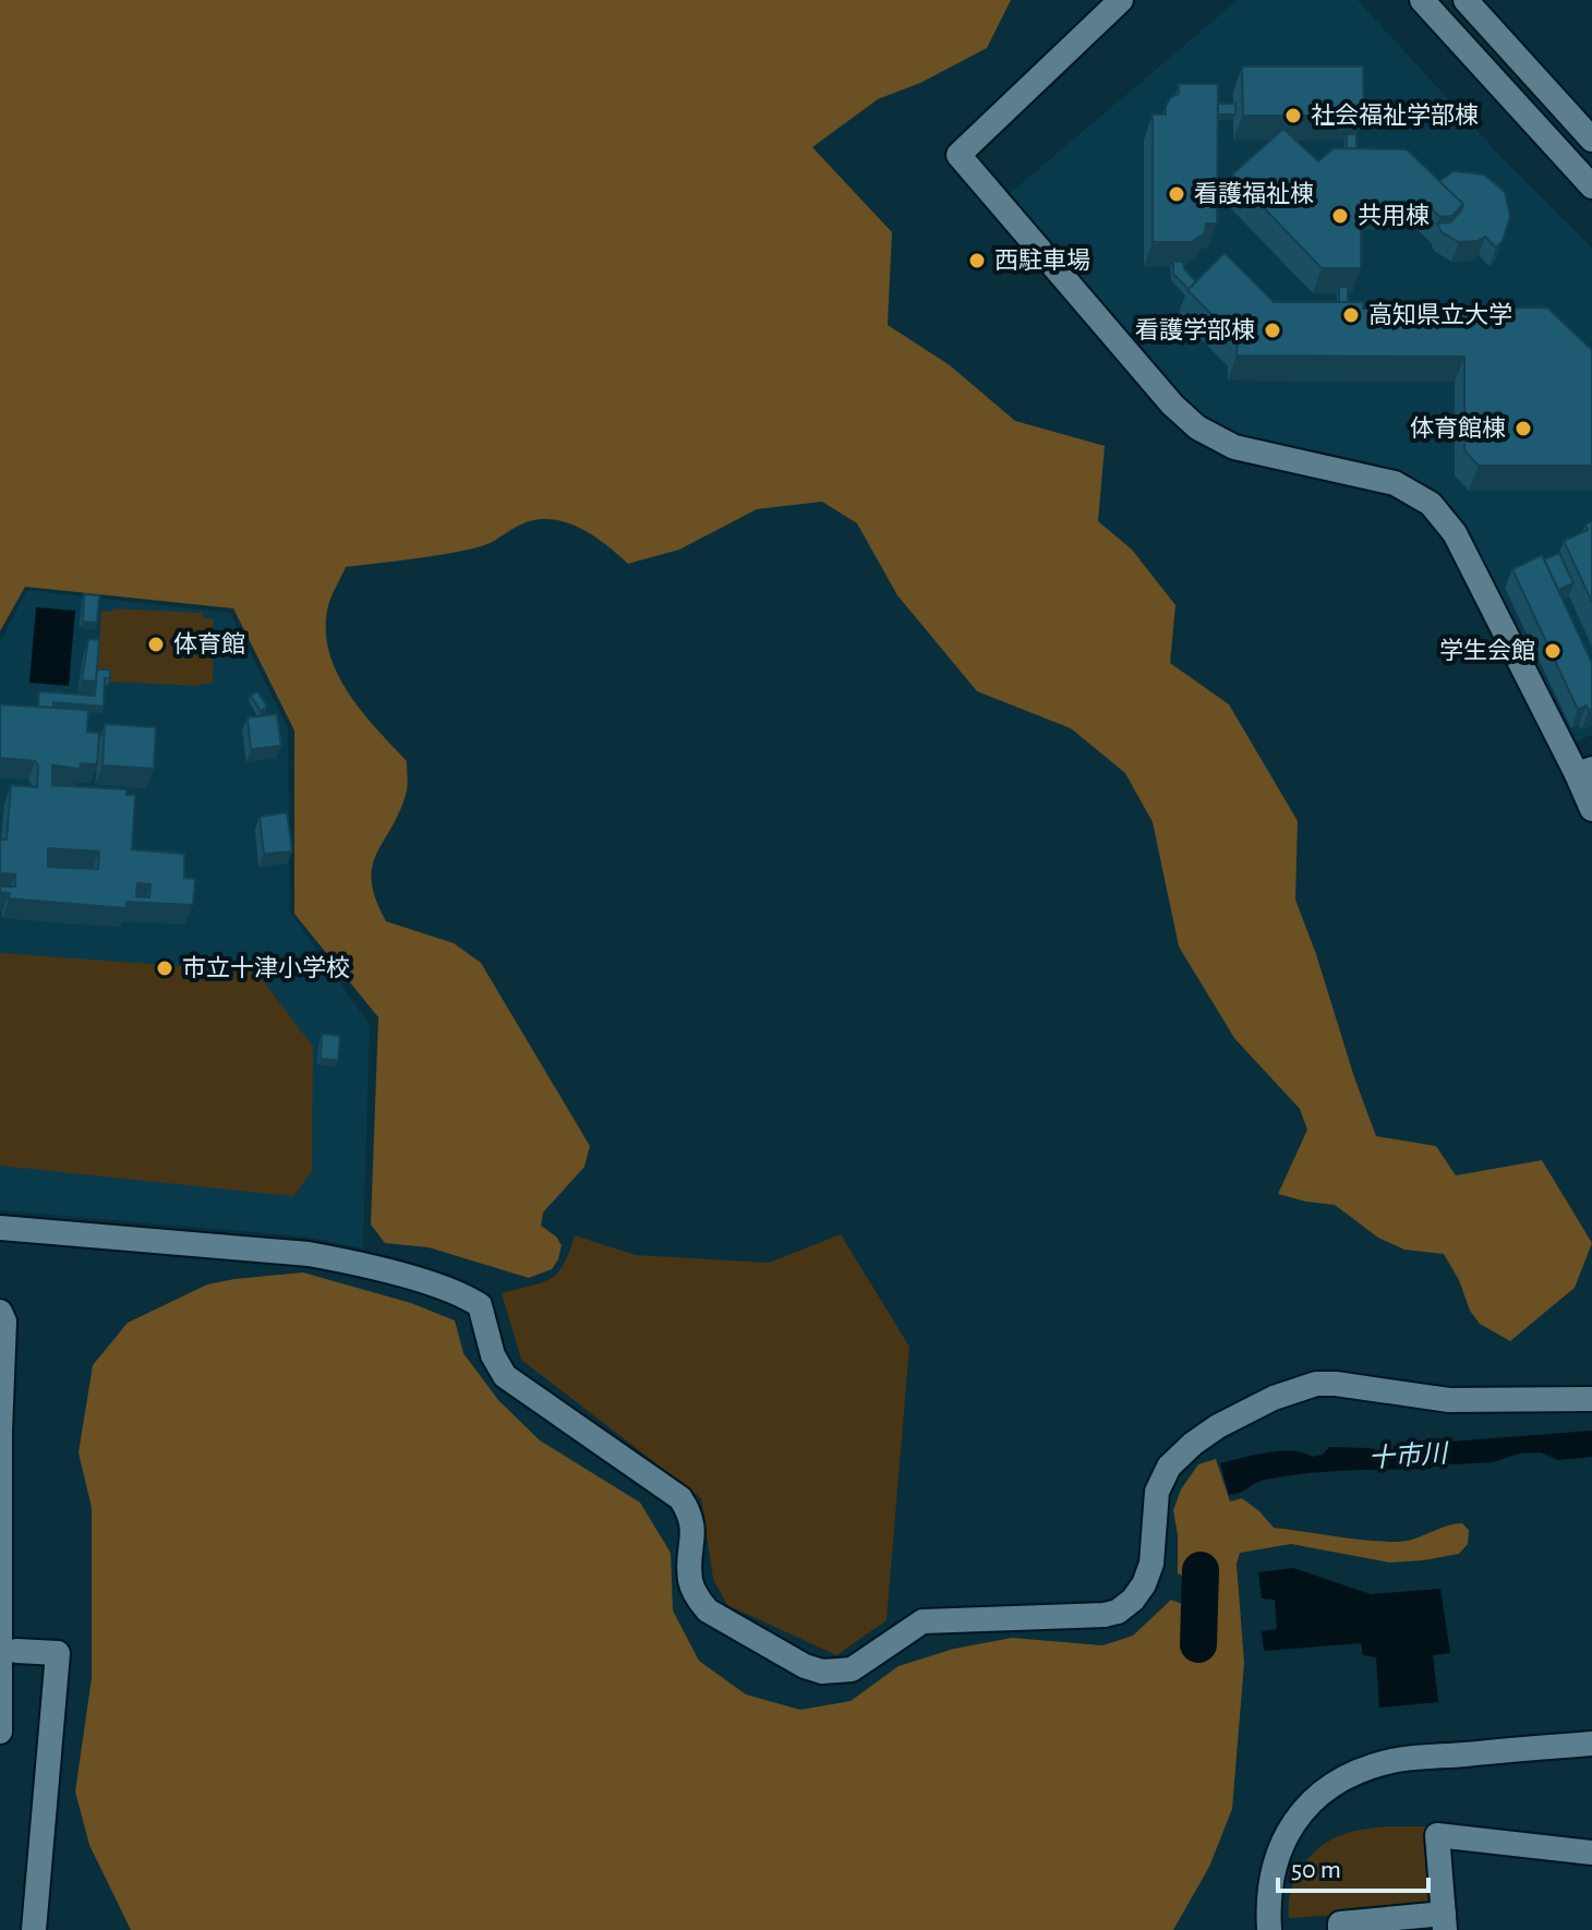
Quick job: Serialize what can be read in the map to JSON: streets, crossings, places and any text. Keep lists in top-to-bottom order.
{
  "water": ["十市川"],
  "places": [
    "社会福祉学部棟",
    "看護福祉棟",
    "共用棟",
    "西駐車場",
    "高知県立大学",
    "看護学部棟",
    "体育館棟",
    "体育館",
    "学生会館",
    "市立十津小学校"
  ],
  "scale_bar": "50 m"
}
